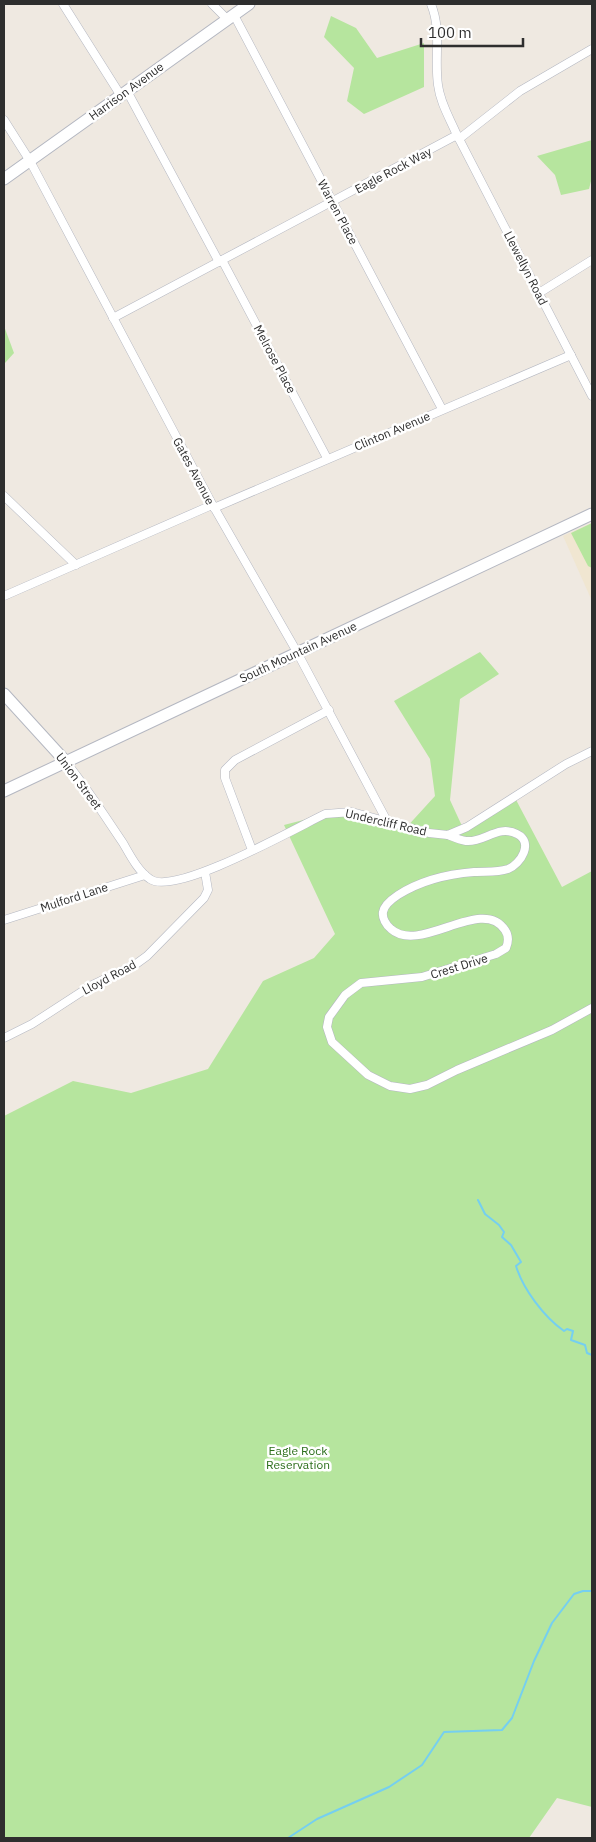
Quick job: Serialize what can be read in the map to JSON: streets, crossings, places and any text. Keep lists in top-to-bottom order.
{
  "streets": {
    "street": [
      "Harrison Avenue",
      "Eagle Rock Way",
      "Warren Place",
      "Llewellyn Road",
      "Melrose Place",
      "Clinton Avenue",
      "Gates Avenue",
      "South Mountain Avenue",
      "Union Street",
      "Undercliff Road",
      "Mulford Lane",
      "Crest Drive",
      "Lloyd Road"
    ]
  },
  "crossings": [
    ["Harrison Avenue", "Warren Place"],
    ["Harrison Avenue", "Melrose Place"],
    ["Harrison Avenue", "Gates Avenue"],
    ["Eagle Rock Way", "Warren Place"],
    ["Eagle Rock Way", "Llewellyn Road"],
    ["Eagle Rock Way", "Melrose Place"],
    ["Eagle Rock Way", "Gates Avenue"],
    ["Warren Place", "Clinton Avenue"],
    ["Llewellyn Road", "Clinton Avenue"],
    ["Melrose Place", "Clinton Avenue"],
    ["Clinton Avenue", "Gates Avenue"],
    ["Gates Avenue", "South Mountain Avenue"],
    ["Gates Avenue", "Undercliff Road"],
    ["South Mountain Avenue", "Union Street"],
    ["Union Street", "Undercliff Road"],
    ["Union Street", "Mulford Lane"],
    ["Undercliff Road", "Mulford Lane"],
    ["Undercliff Road", "Crest Drive"],
    ["Undercliff Road", "Lloyd Road"]
  ],
  "parks": ["Eagle Rock Reservation"],
  "scale_bar": "100 m"
}
